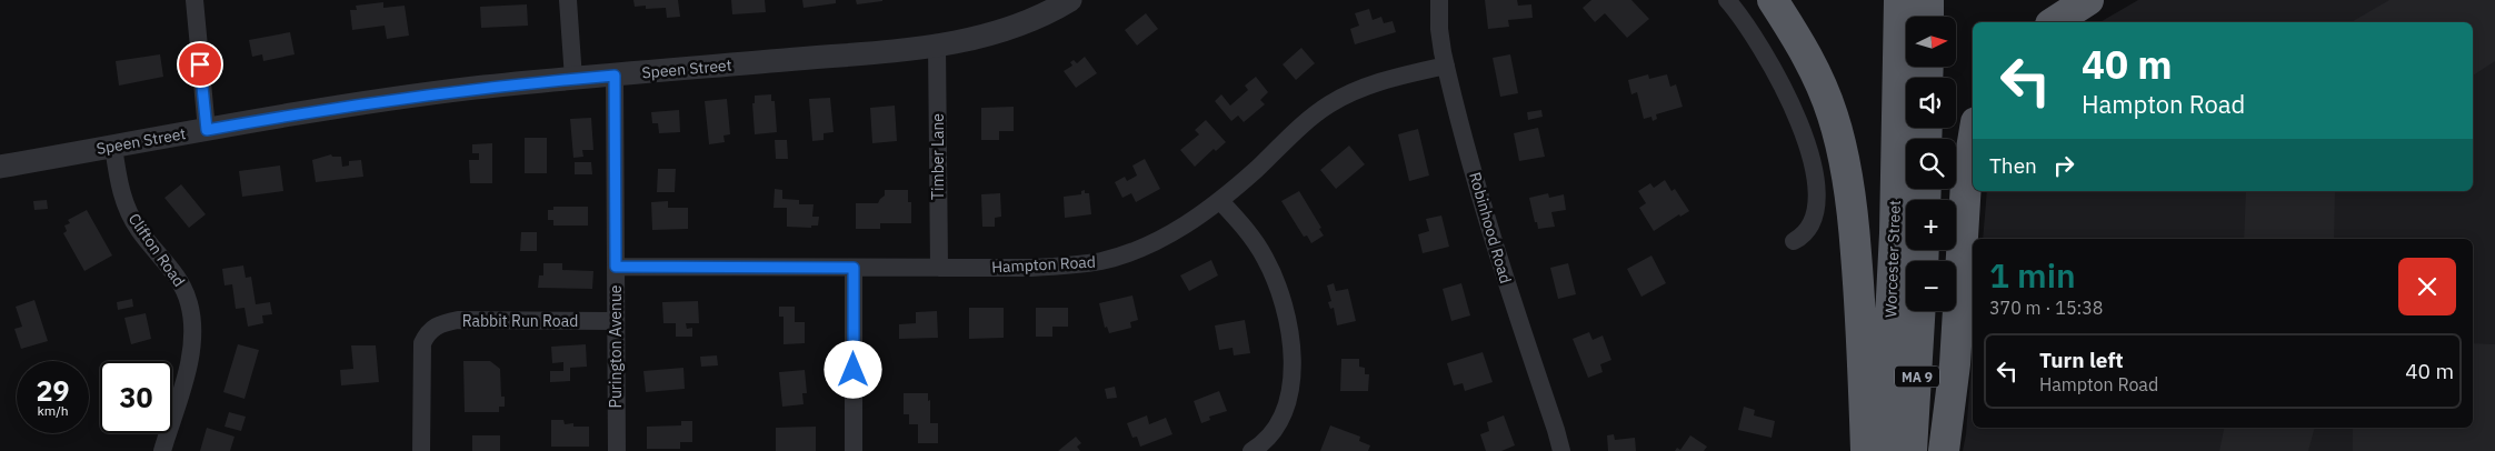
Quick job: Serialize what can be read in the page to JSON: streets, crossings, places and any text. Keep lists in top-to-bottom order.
{
  "streets": {
    "highway": ["Worcester Street", "MA 9"],
    "street": [
      "Speen Street",
      "Timber Lane",
      "Robinhood Road",
      "Clifton Road",
      "Hampton Road",
      "Rabbit Run Road",
      "Purington Avenue"
    ]
  },
  "crossings": [
    ["Speen Street", "Timber Lane"],
    ["Speen Street", "Clifton Road"],
    ["Speen Street", "Purington Avenue"],
    ["Timber Lane", "Hampton Road"],
    ["Robinhood Road", "Hampton Road"],
    ["Hampton Road", "Purington Avenue"],
    ["Rabbit Run Road", "Purington Avenue"]
  ],
  "north": "right",
  "page": {
    "map_buttons": ["+", "−"],
    "turn": ["40 m", "Hampton Road"],
    "then": "Then",
    "heading": ["1 min", "370 m · 15:38"],
    "list": [
      {
        "name": "Turn left",
        "note": "Hampton Road",
        "value": "40 m"
      }
    ],
    "speed": "29 km/h",
    "limit": "30"
  }
}
